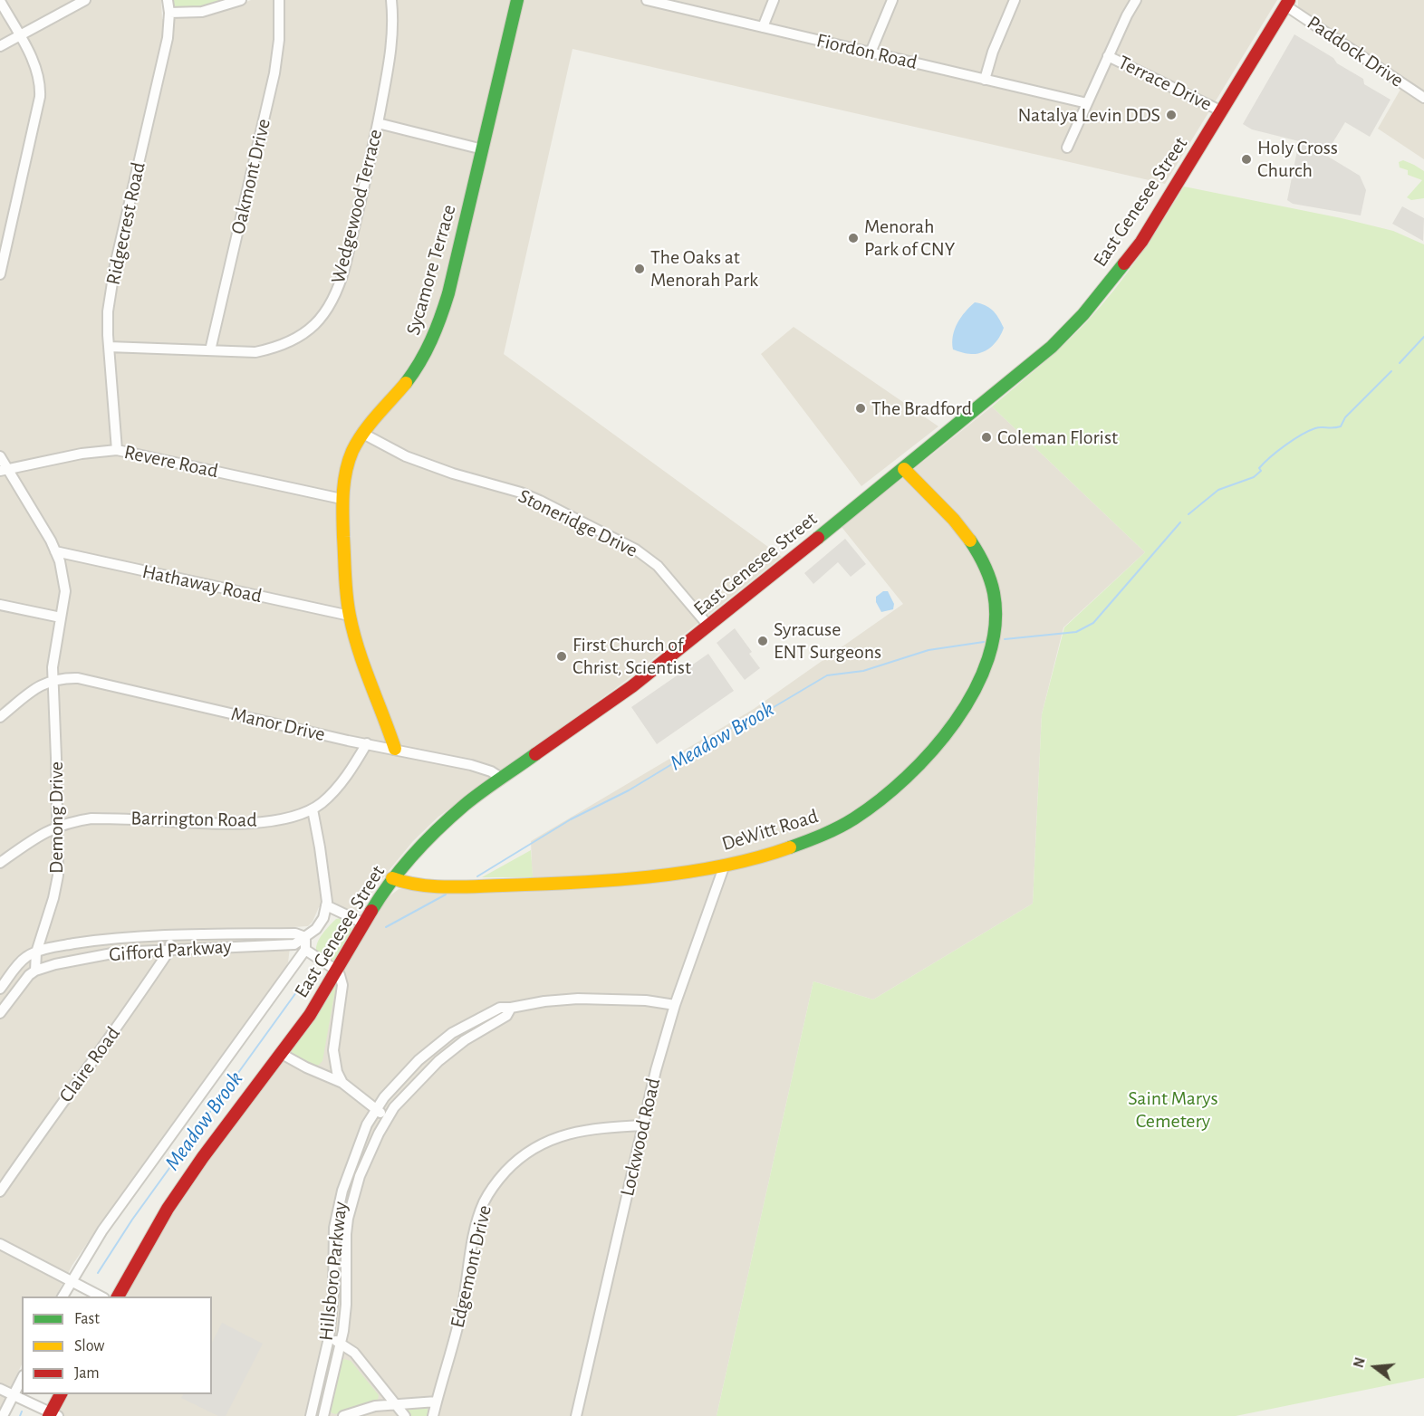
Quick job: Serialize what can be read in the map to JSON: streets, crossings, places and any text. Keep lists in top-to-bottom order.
{
  "streets": {
    "main road": ["East Genesee Street", "Sycamore Terrace", "DeWitt Road"],
    "street": [
      "Fiordon Road",
      "Paddock Drive",
      "Terrace Drive",
      "Oakmont Drive",
      "Wedgewood Terrace",
      "Ridgecrest Road",
      "Revere Road",
      "Stoneridge Drive",
      "Hathaway Road",
      "Manor Drive",
      "Demong Drive",
      "Barrington Road",
      "Gifford Parkway",
      "Claire Road",
      "Lockwood Road",
      "Edgemont Drive",
      "Hillsboro Parkway"
    ]
  },
  "crossings": [
    ["Paddock Drive", "East Genesee Street"],
    ["Terrace Drive", "East Genesee Street"],
    ["Oakmont Drive", "Wedgewood Terrace"],
    ["East Genesee Street", "Stoneridge Drive"],
    ["East Genesee Street", "Manor Drive"],
    ["East Genesee Street", "DeWitt Road"],
    ["Wedgewood Terrace", "Ridgecrest Road"],
    ["Ridgecrest Road", "Revere Road"],
    ["Sycamore Terrace", "Revere Road"],
    ["Sycamore Terrace", "Stoneridge Drive"],
    ["Sycamore Terrace", "Hathaway Road"],
    ["Sycamore Terrace", "Manor Drive"],
    ["Revere Road", "Demong Drive"],
    ["Hathaway Road", "Demong Drive"],
    ["Manor Drive", "Demong Drive"],
    ["Manor Drive", "Barrington Road"],
    ["Demong Drive", "Barrington Road"],
    ["Demong Drive", "Gifford Parkway"],
    ["DeWitt Road", "Lockwood Road"],
    ["Gifford Parkway", "Claire Road"],
    ["Lockwood Road", "Edgemont Drive"],
    ["Lockwood Road", "Hillsboro Parkway"]
  ],
  "water": ["Meadow Brook"],
  "parks": ["Saint Marys Cemetery"],
  "places": [
    "Natalya Levin DDS",
    "Holy Cross Church",
    "Menorah Park of CNY",
    "The Oaks at Menorah Park",
    "The Bradford",
    "Coleman Florist",
    "Syracuse ENT Surgeons",
    "First Church of Christ, Scientist"
  ],
  "legend": ["Fast", "Slow", "Jam"],
  "north": "left"
}
